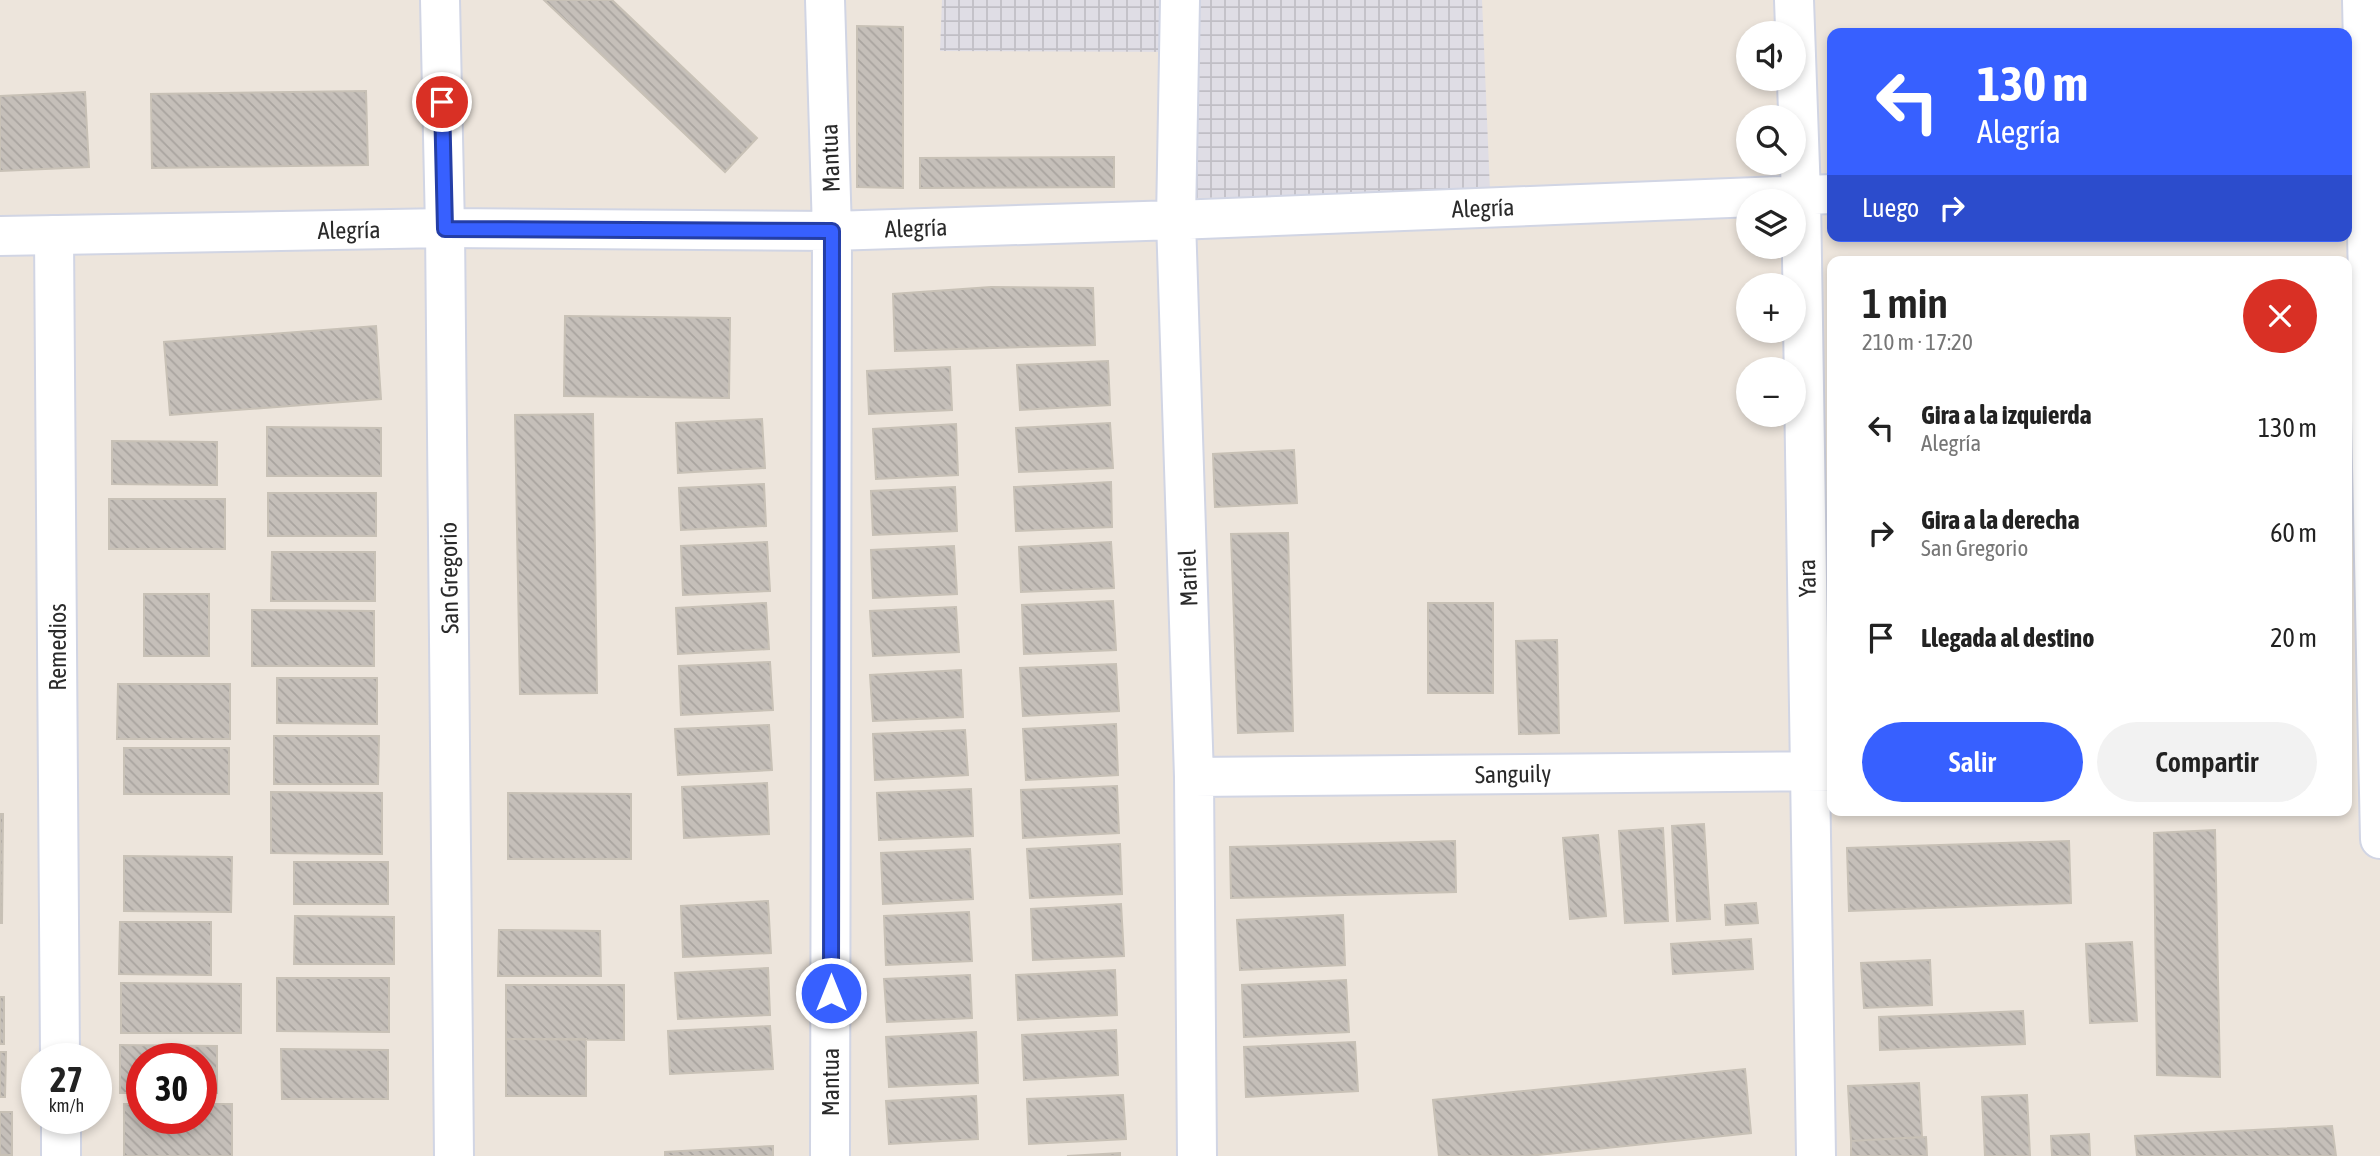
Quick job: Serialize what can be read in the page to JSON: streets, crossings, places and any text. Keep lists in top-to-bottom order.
{
  "streets": {
    "street": [
      "Mantua",
      "Alegría",
      "San Gregorio",
      "Mariel",
      "Yara",
      "Remedios",
      "Sanguily"
    ]
  },
  "crossings": [
    ["Mantua", "Alegría"],
    ["Alegría", "San Gregorio"],
    ["Alegría", "Mariel"],
    ["Alegría", "Yara"],
    ["Alegría", "Remedios"],
    ["Mariel", "Sanguily"],
    ["Yara", "Sanguily"]
  ],
  "page": {
    "map_buttons": ["+", "−"],
    "turn": ["130 m", "Alegría"],
    "then": "Luego",
    "heading": ["1 min", "210 m · 17:20"],
    "list": [
      {
        "name": "Gira a la izquierda",
        "note": "Alegría",
        "value": "130 m"
      },
      {
        "name": "Gira a la derecha",
        "note": "San Gregorio",
        "value": "60 m"
      },
      {
        "name": "Llegada al destino",
        "value": "20 m"
      }
    ],
    "buttons": ["Salir", "Compartir"],
    "speed": "27 km/h",
    "limit": "30"
  }
}
